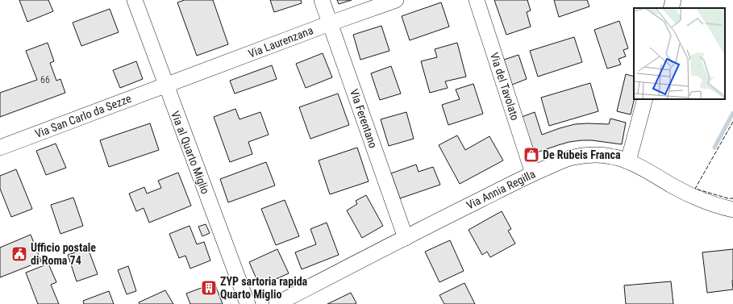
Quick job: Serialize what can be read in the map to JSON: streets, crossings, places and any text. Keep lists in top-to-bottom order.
{
  "streets": {
    "street": [
      "Via Laurenzana",
      "Via del Tavolato",
      "Via San Carlo da Sezze",
      "Via Ferentano",
      "Via al Quarto Miglio",
      "Via Annia Regilla"
    ]
  },
  "crossings": [
    ["Via Laurenzana", "Via San Carlo da Sezze"],
    ["Via Laurenzana", "Via Ferentano"],
    ["Via Laurenzana", "Via al Quarto Miglio"],
    ["Via del Tavolato", "Via Annia Regilla"],
    ["Via San Carlo da Sezze", "Via al Quarto Miglio"],
    ["Via Ferentano", "Via Annia Regilla"]
  ],
  "places": {
    "shop": ["De Rubeis Franca"],
    "public building": ["Ufficio postale di Roma 74"],
    "building": ["ZYP sartoria rapida Quarto Miglio"]
  },
  "house_numbers": ["66"]
}
